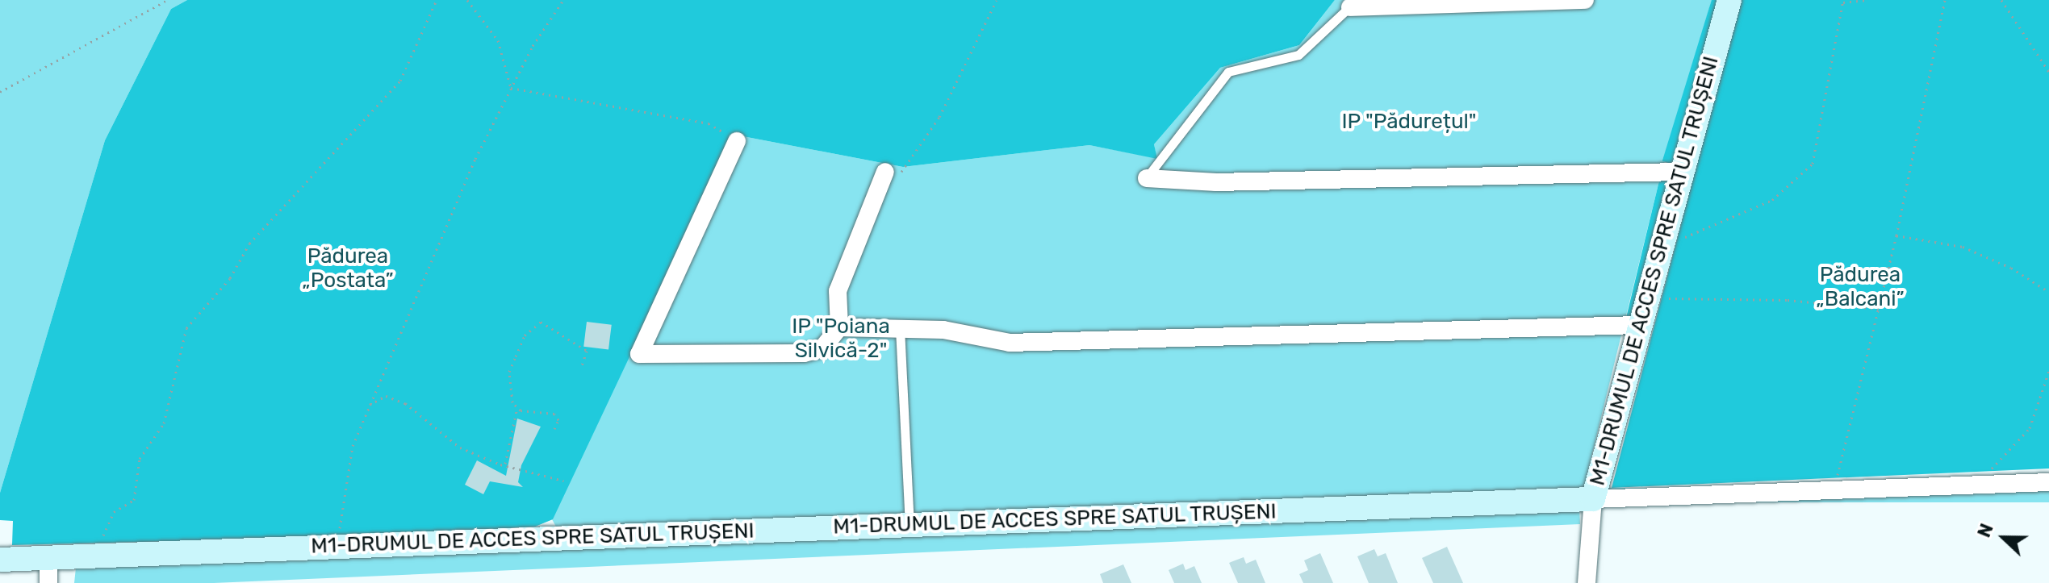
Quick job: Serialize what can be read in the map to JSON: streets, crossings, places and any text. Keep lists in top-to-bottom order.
{
  "streets": {
    "street": ["M1-DRUMUL DE ACCES SPRE SATUL TRUȘENI"]
  },
  "parks": [
    "IP \"Pădurețul\"",
    "Pădurea „Postata”",
    "Pădurea „Balcani”",
    "IP \"Poiana Silvică-2\""
  ],
  "north": "left"
}
